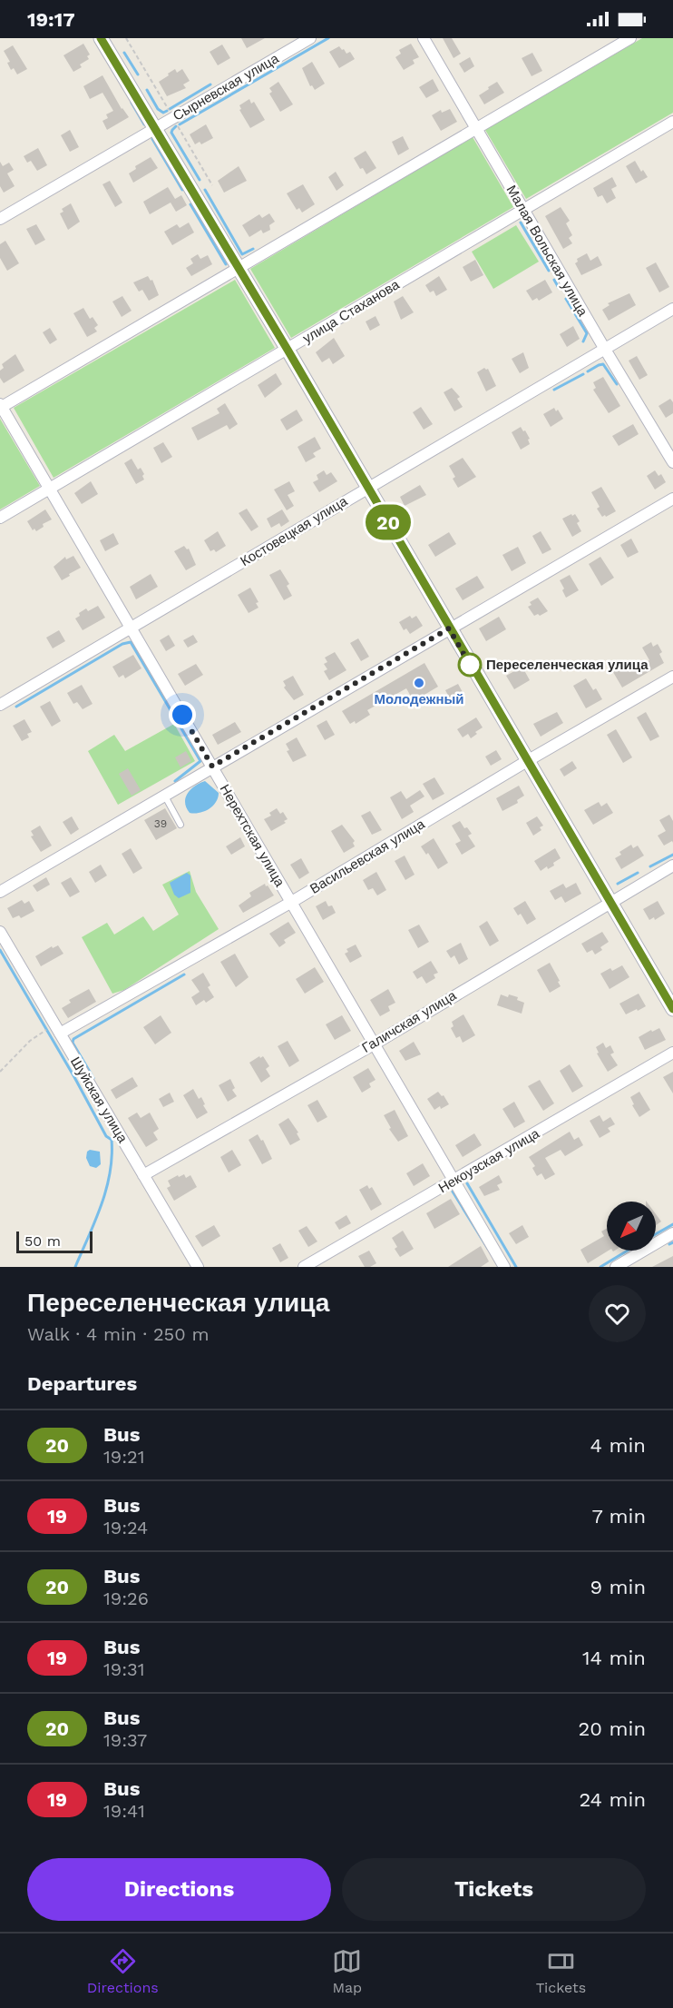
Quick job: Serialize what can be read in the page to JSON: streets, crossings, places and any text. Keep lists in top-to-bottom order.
{
  "streets": {
    "street": [
      "Сырневская улица",
      "Малая Вольская улица",
      "улица Стаханова",
      "Костовецкая улица",
      "Нерехтская улица",
      "Васильевская улица",
      "Галичская улица",
      "Шуйская улица",
      "Некоузская улица"
    ]
  },
  "crossings": [
    ["Малая Вольская улица", "улица Стаханова"],
    ["Малая Вольская улица", "Костовецкая улица"],
    ["улица Стаханова", "Нерехтская улица"],
    ["Костовецкая улица", "Нерехтская улица"],
    ["Нерехтская улица", "Васильевская улица"],
    ["Нерехтская улица", "Галичская улица"],
    ["Нерехтская улица", "Некоузская улица"],
    ["Васильевская улица", "Шуйская улица"],
    ["Галичская улица", "Шуйская улица"]
  ],
  "places": ["Переселенческая улица", "Молодежный"],
  "lines": ["bus line 20"],
  "house_numbers": ["39"],
  "scale_bar": "50 m",
  "north": "bottom left",
  "page": {
    "status": "19:17",
    "on_map": "20",
    "scale": "50 m",
    "heading": [
      ["Переселенческая улица", "Walk · 4 min · 250 m"],
      "Departures"
    ],
    "list": [
      {
        "mark": "20",
        "name": "Bus",
        "note": "19:21",
        "value": "4 min"
      },
      {
        "mark": "19",
        "name": "Bus",
        "note": "19:24",
        "value": "7 min"
      },
      {
        "mark": "20",
        "name": "Bus",
        "note": "19:26",
        "value": "9 min"
      },
      {
        "mark": "19",
        "name": "Bus",
        "note": "19:31",
        "value": "14 min"
      },
      {
        "mark": "20",
        "name": "Bus",
        "note": "19:37",
        "value": "20 min"
      },
      {
        "mark": "19",
        "name": "Bus",
        "note": "19:41",
        "value": "24 min"
      }
    ],
    "buttons": ["Directions", "Tickets"],
    "tabs": ["Directions", "Map", "Tickets"]
  }
}
